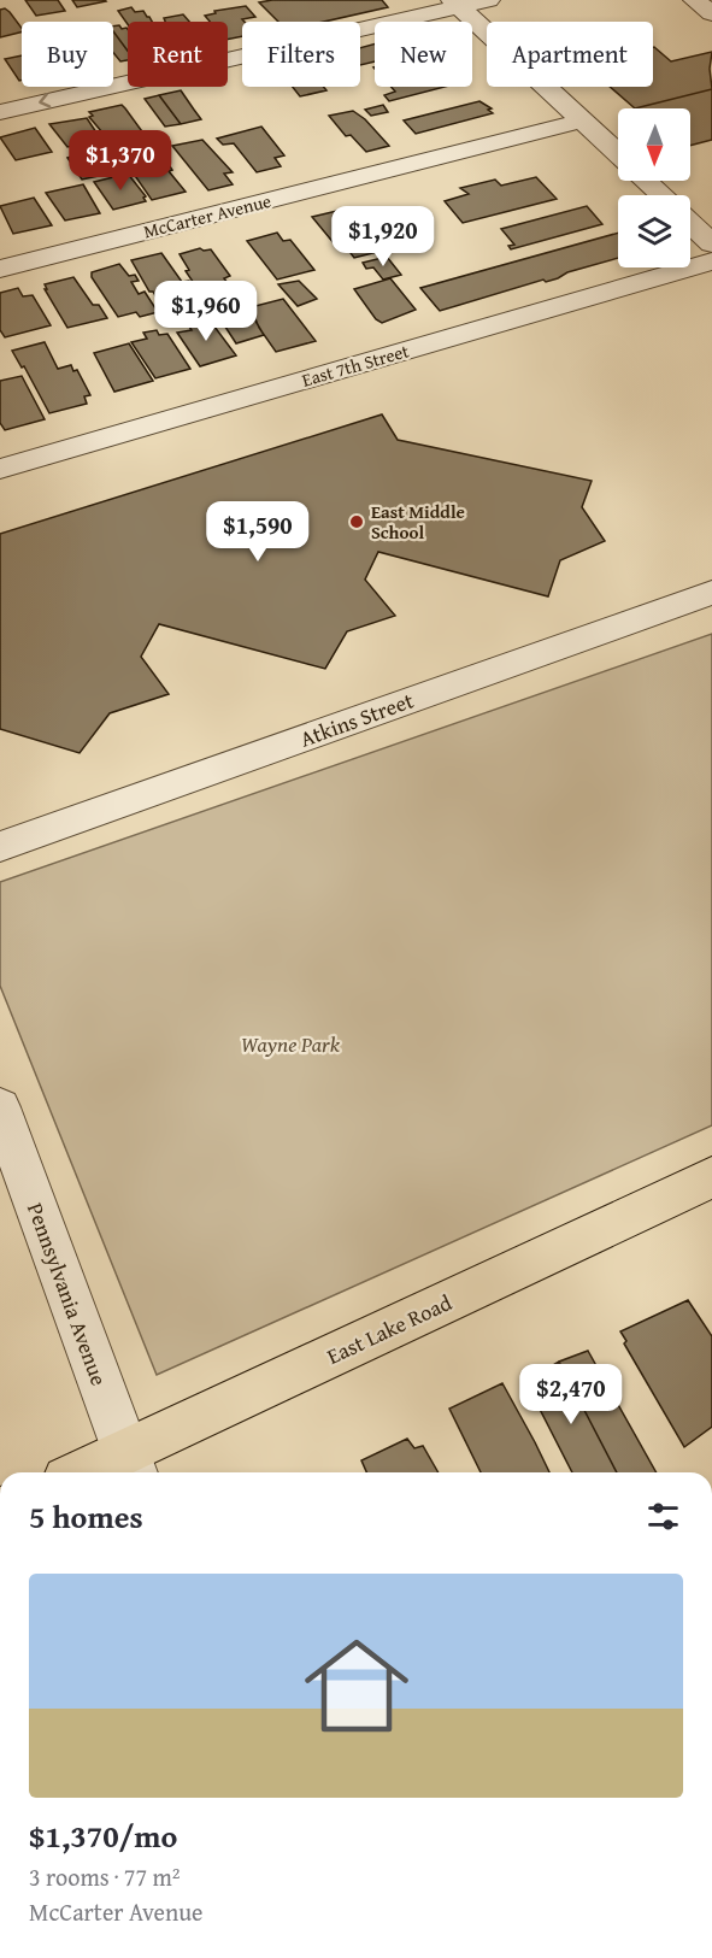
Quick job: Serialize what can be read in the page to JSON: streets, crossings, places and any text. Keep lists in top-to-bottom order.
{
  "streets": {
    "main road": ["East Lake Road"],
    "street": [
      "McCarter Avenue",
      "East 7th Street",
      "Atkins Street",
      "Pennsylvania Avenue"
    ]
  },
  "crossings": [
    ["Pennsylvania Avenue", "East Lake Road"]
  ],
  "parks": ["Wayne Park"],
  "places": ["East Middle School"],
  "north": "bottom",
  "page": {
    "chip": [
      "Buy",
      "Rent",
      "Filters",
      "New",
      "Apartment"
    ],
    "price": [
      "$1,370",
      "$1,920",
      "$1,960",
      "$1,590",
      "$2,470"
    ],
    "heading": "5 homes",
    "list": [
      {
        "name": "$1,370/mo",
        "note": "3 rooms · 77 m² · McCarter Avenue"
      }
    ]
  }
}
